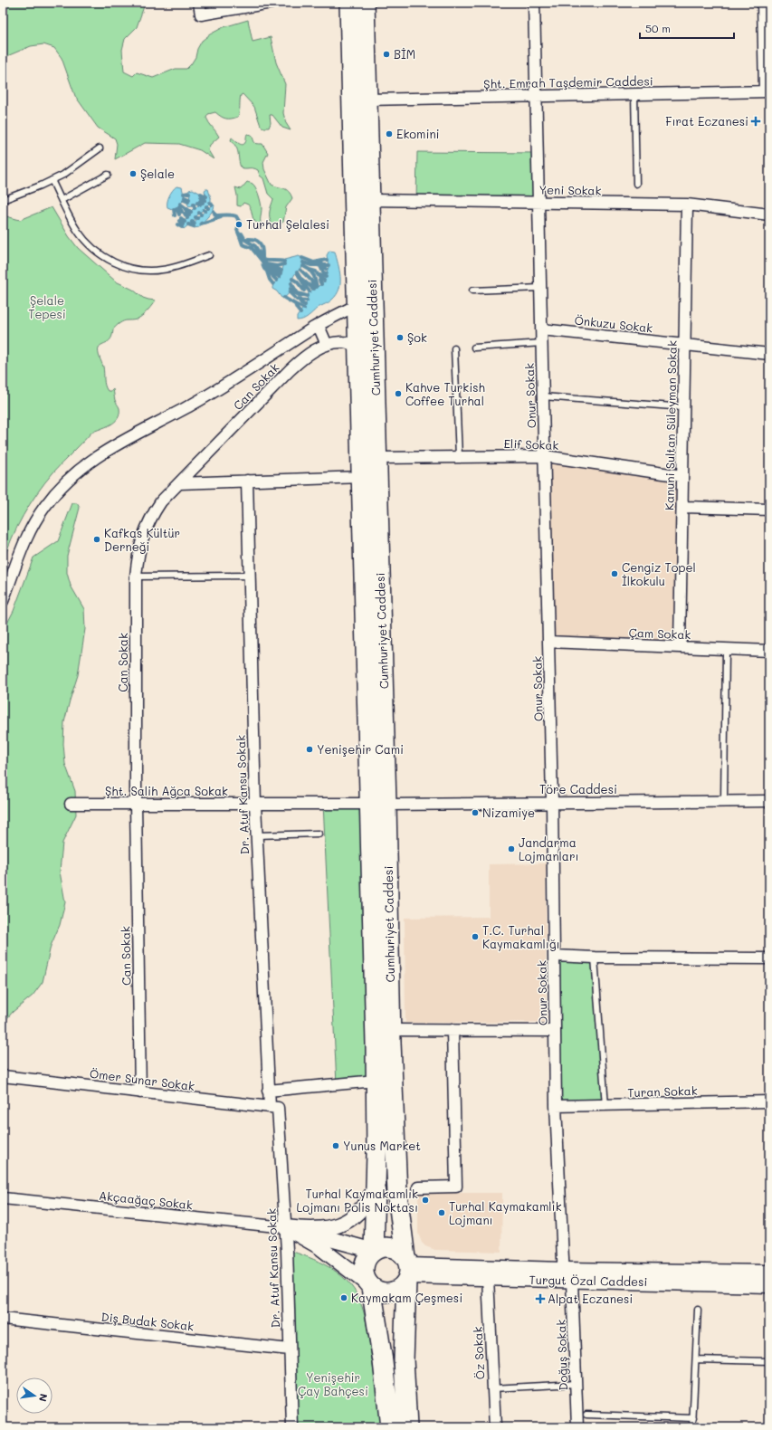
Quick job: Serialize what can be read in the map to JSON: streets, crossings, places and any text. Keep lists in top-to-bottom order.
{
  "streets": {
    "highway": ["Cumhuriyet Caddesi"],
    "street": [
      "Şht. Emrah Taşdemir Caddesi",
      "Yeni Sokak",
      "Önkuzu Sokak",
      "Can Sokak",
      "Onur Sokak",
      "Kanuni Sultan Süleyman Sokak",
      "Elif Sokak",
      "Çam Sokak",
      "Töre Caddesi",
      "Şht. Salih Ağca Sokak",
      "Dr. Atuf Kansu Sokak",
      "Ömer Sunar Sokak",
      "Turan Sokak",
      "Akçaağaç Sokak",
      "Turgut Özal Caddesi",
      "Diş Budak Sokak",
      "Öz Sokak",
      "Doğuş Sokak"
    ]
  },
  "crossings": [
    ["Şht. Emrah Taşdemir Caddesi", "Cumhuriyet Caddesi"],
    ["Şht. Emrah Taşdemir Caddesi", "Onur Sokak"],
    ["Yeni Sokak", "Cumhuriyet Caddesi"],
    ["Yeni Sokak", "Onur Sokak"],
    ["Yeni Sokak", "Kanuni Sultan Süleyman Sokak"],
    ["Önkuzu Sokak", "Onur Sokak"],
    ["Önkuzu Sokak", "Kanuni Sultan Süleyman Sokak"],
    ["Cumhuriyet Caddesi", "Can Sokak"],
    ["Cumhuriyet Caddesi", "Elif Sokak"],
    ["Cumhuriyet Caddesi", "Töre Caddesi"],
    ["Cumhuriyet Caddesi", "Şht. Salih Ağca Sokak"],
    ["Cumhuriyet Caddesi", "Turgut Özal Caddesi"],
    ["Can Sokak", "Şht. Salih Ağca Sokak"],
    ["Can Sokak", "Ömer Sunar Sokak"],
    ["Onur Sokak", "Elif Sokak"],
    ["Onur Sokak", "Çam Sokak"],
    ["Onur Sokak", "Töre Caddesi"],
    ["Onur Sokak", "Turan Sokak"],
    ["Onur Sokak", "Turgut Özal Caddesi"],
    ["Onur Sokak", "Doğuş Sokak"],
    ["Kanuni Sultan Süleyman Sokak", "Elif Sokak"],
    ["Kanuni Sultan Süleyman Sokak", "Çam Sokak"],
    ["Töre Caddesi", "Şht. Salih Ağca Sokak"],
    ["Şht. Salih Ağca Sokak", "Dr. Atuf Kansu Sokak"],
    ["Dr. Atuf Kansu Sokak", "Ömer Sunar Sokak"],
    ["Dr. Atuf Kansu Sokak", "Akçaağaç Sokak"],
    ["Dr. Atuf Kansu Sokak", "Diş Budak Sokak"],
    ["Turgut Özal Caddesi", "Öz Sokak"],
    ["Turgut Özal Caddesi", "Doğuş Sokak"]
  ],
  "parks": ["Şelale Tepesi", "Yenişehir Çay Bahçesi"],
  "places": {
    "other": [
      "BİM",
      "Ekomini",
      "Şelale",
      "Turhal Şelalesi",
      "Şok",
      "Kahve Turkish Coffee Turhal",
      "Kafkas Kültür Derneği",
      "Cengiz Topel İlkokulu",
      "Yenişehir Cami",
      "Nizamiye",
      "Jandarma Lojmanları",
      "T.C. Turhal Kaymakamlığı",
      "Yunus Market",
      "Turhal Kaymakamlık Lojmanı Polis Noktası",
      "Turhal Kaymakamlık Lojmanı",
      "Kaymakam Çeşmesi"
    ],
    "health": ["Fırat Eczanesi", "Alpat Eczanesi"]
  },
  "scale_bar": "50 m",
  "north": "right"
}
